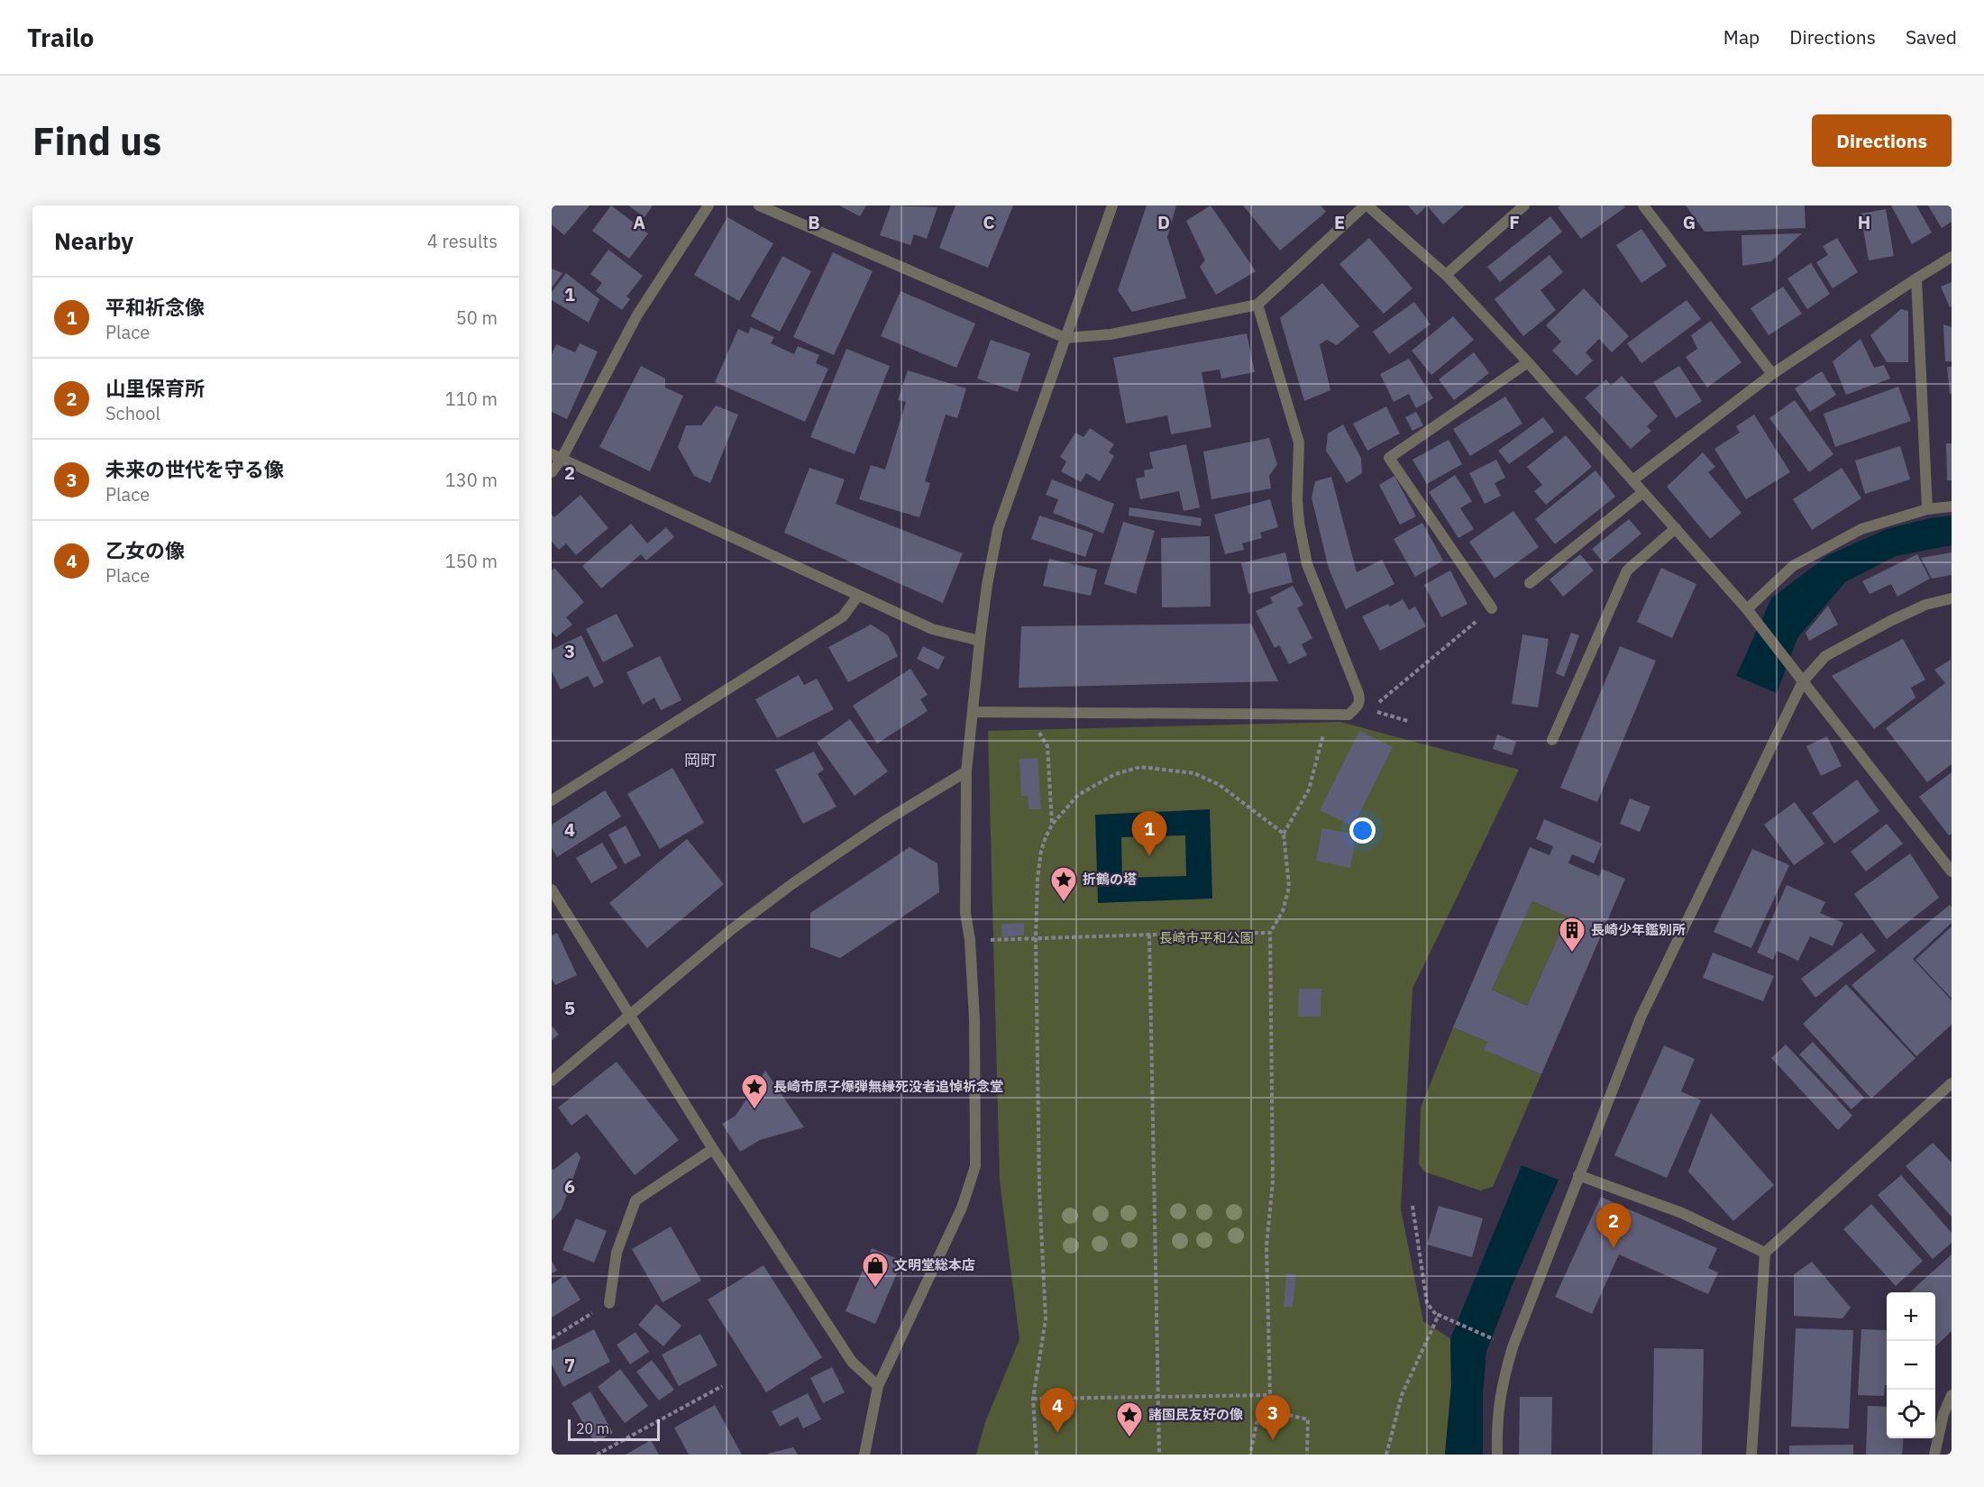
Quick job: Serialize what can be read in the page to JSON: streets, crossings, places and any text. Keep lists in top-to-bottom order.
{
  "districts": ["岡町"],
  "parks": ["長崎市平和公園"],
  "places": {
    "place": ["折鶴の塔", "長崎市原子爆弾無縁死没者追悼祈念堂", "諸国民友好の像"],
    "building": ["長崎少年鑑別所"],
    "shop": ["文明堂総本店"]
  },
  "scale_bar": "20 m",
  "page": {
    "header": "Trailo",
    "nav": ["Map", "Directions", "Saved"],
    "buttons": "Directions",
    "title": "Find us",
    "heading": ["Nearby", "4 results"],
    "list": [
      {
        "mark": "1",
        "name": "平和祈念像",
        "note": "Place",
        "value": "50 m"
      },
      {
        "mark": "2",
        "name": "山里保育所",
        "note": "School",
        "value": "110 m"
      },
      {
        "mark": "3",
        "name": "未来の世代を守る像",
        "note": "Place",
        "value": "130 m"
      },
      {
        "mark": "4",
        "name": "乙女の像",
        "note": "Place",
        "value": "150 m"
      }
    ],
    "pins": [
      "1",
      "2",
      "4",
      "3"
    ],
    "map_buttons": ["+", "−"],
    "scale": "20 m"
  },
  "grid": {
    "columns": [
      "A",
      "B",
      "C",
      "D",
      "E",
      "F",
      "G",
      "H"
    ],
    "rows": [
      "1",
      "2",
      "3",
      "4",
      "5",
      "6",
      "7"
    ]
  }
}
